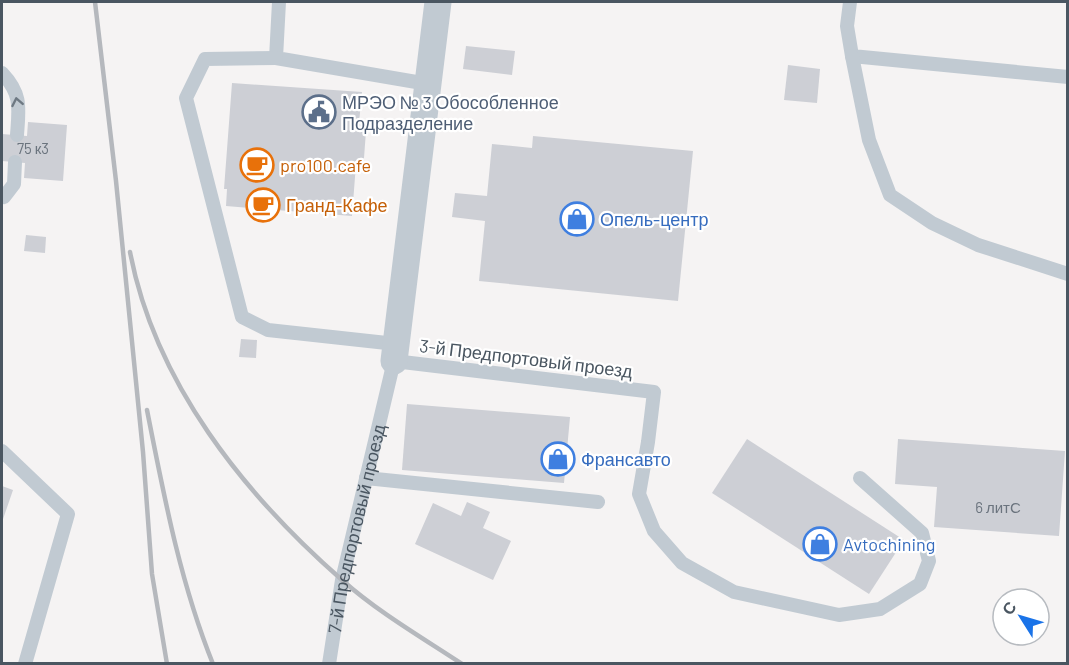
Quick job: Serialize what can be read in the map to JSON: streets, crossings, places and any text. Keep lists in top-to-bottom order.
{
  "streets": {
    "lane": ["3-й Предпортовый проезд", "7-й Предпортовый проезд"]
  },
  "crossings": [
    ["3-й Предпортовый проезд", "7-й Предпортовый проезд"]
  ],
  "places": {
    "public building": ["МРЭО № 3 Обособленное Подразделение"],
    "cafe": ["pro100.cafe", "Гранд-Кафе"],
    "shop": ["Опель-центр", "Франсавто", "Avtochining"]
  },
  "house_numbers": ["75 к3", "6 литС"],
  "north": "top left"
}
